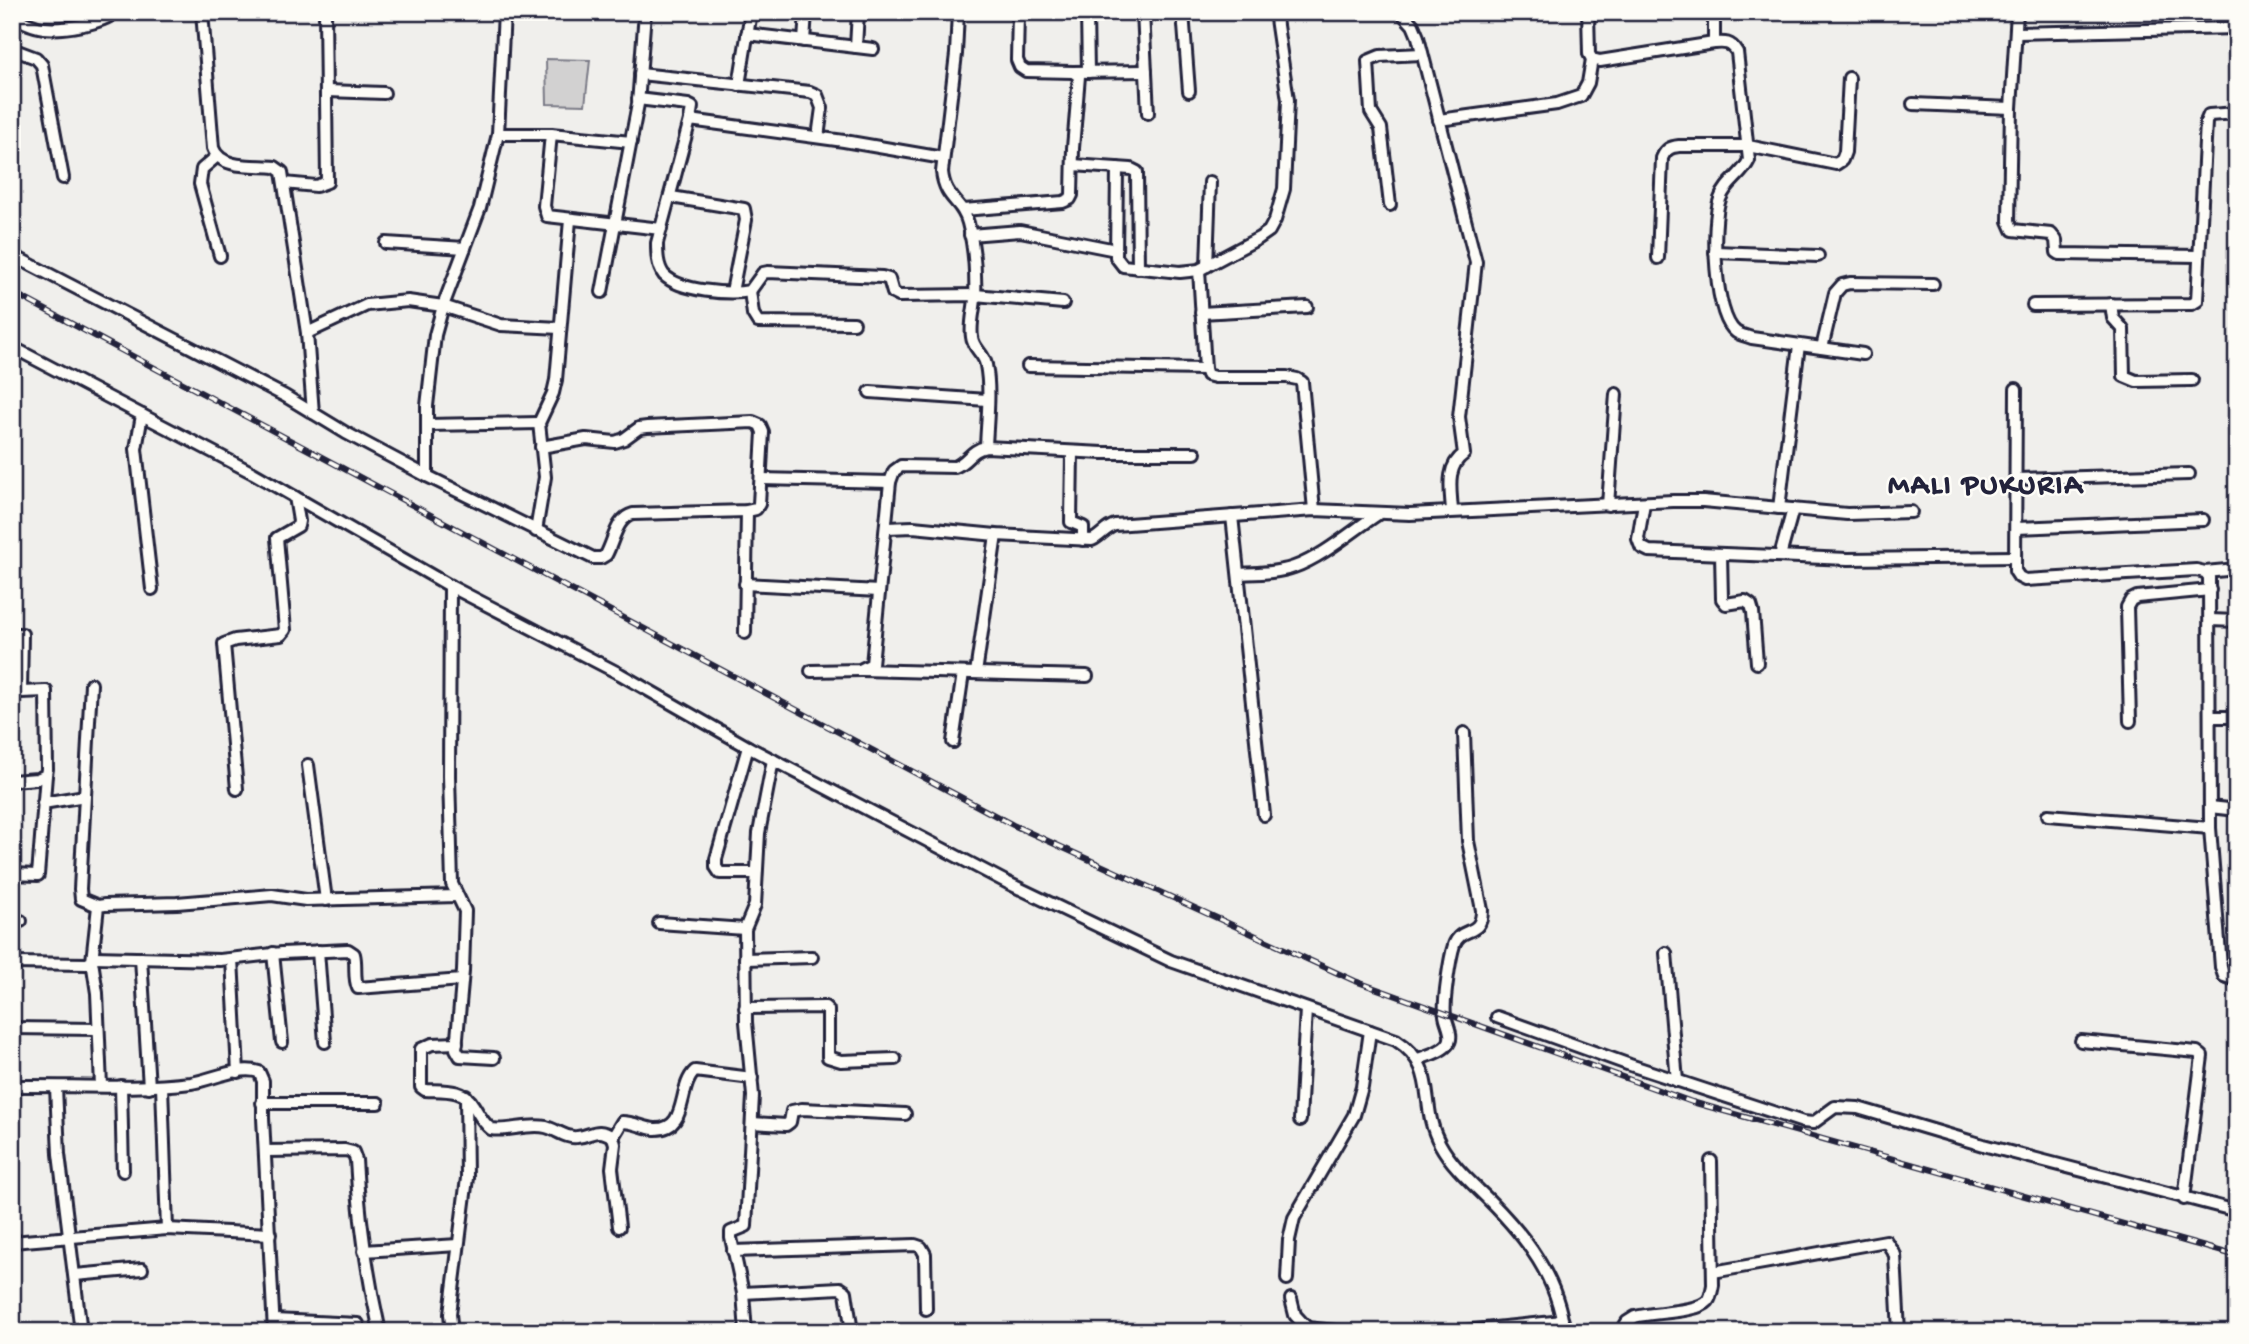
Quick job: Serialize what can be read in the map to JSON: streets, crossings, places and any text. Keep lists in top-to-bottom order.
{
  "districts": ["MALI PUKURIA"]
}
